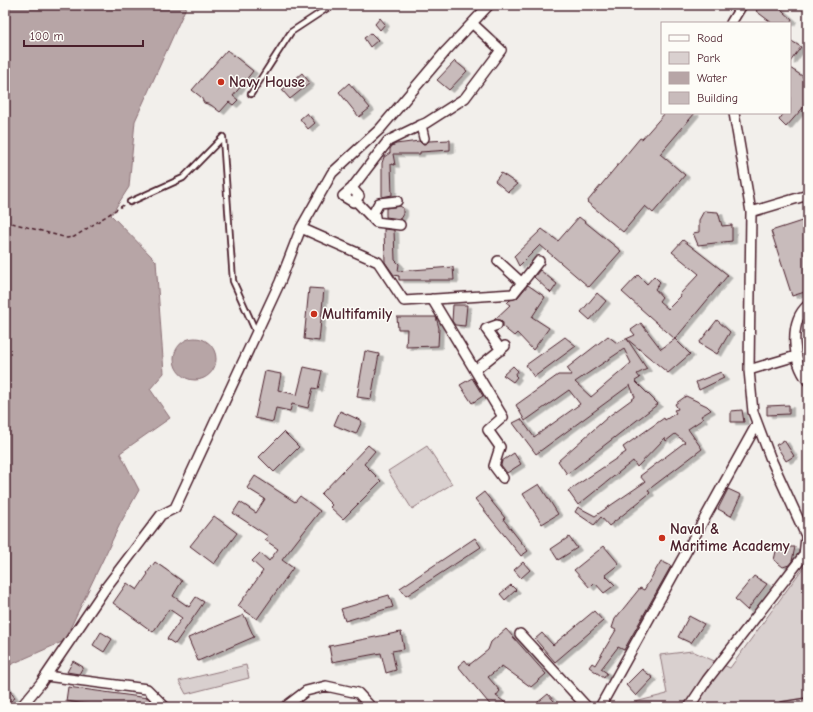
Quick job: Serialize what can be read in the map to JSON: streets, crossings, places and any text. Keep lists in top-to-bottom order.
{
  "places": ["Navy House", "Multifamily", "Naval & Maritime Academy"],
  "legend": [
    "Road",
    "Park",
    "Water",
    "Building"
  ],
  "scale_bar": "100 m"
}
